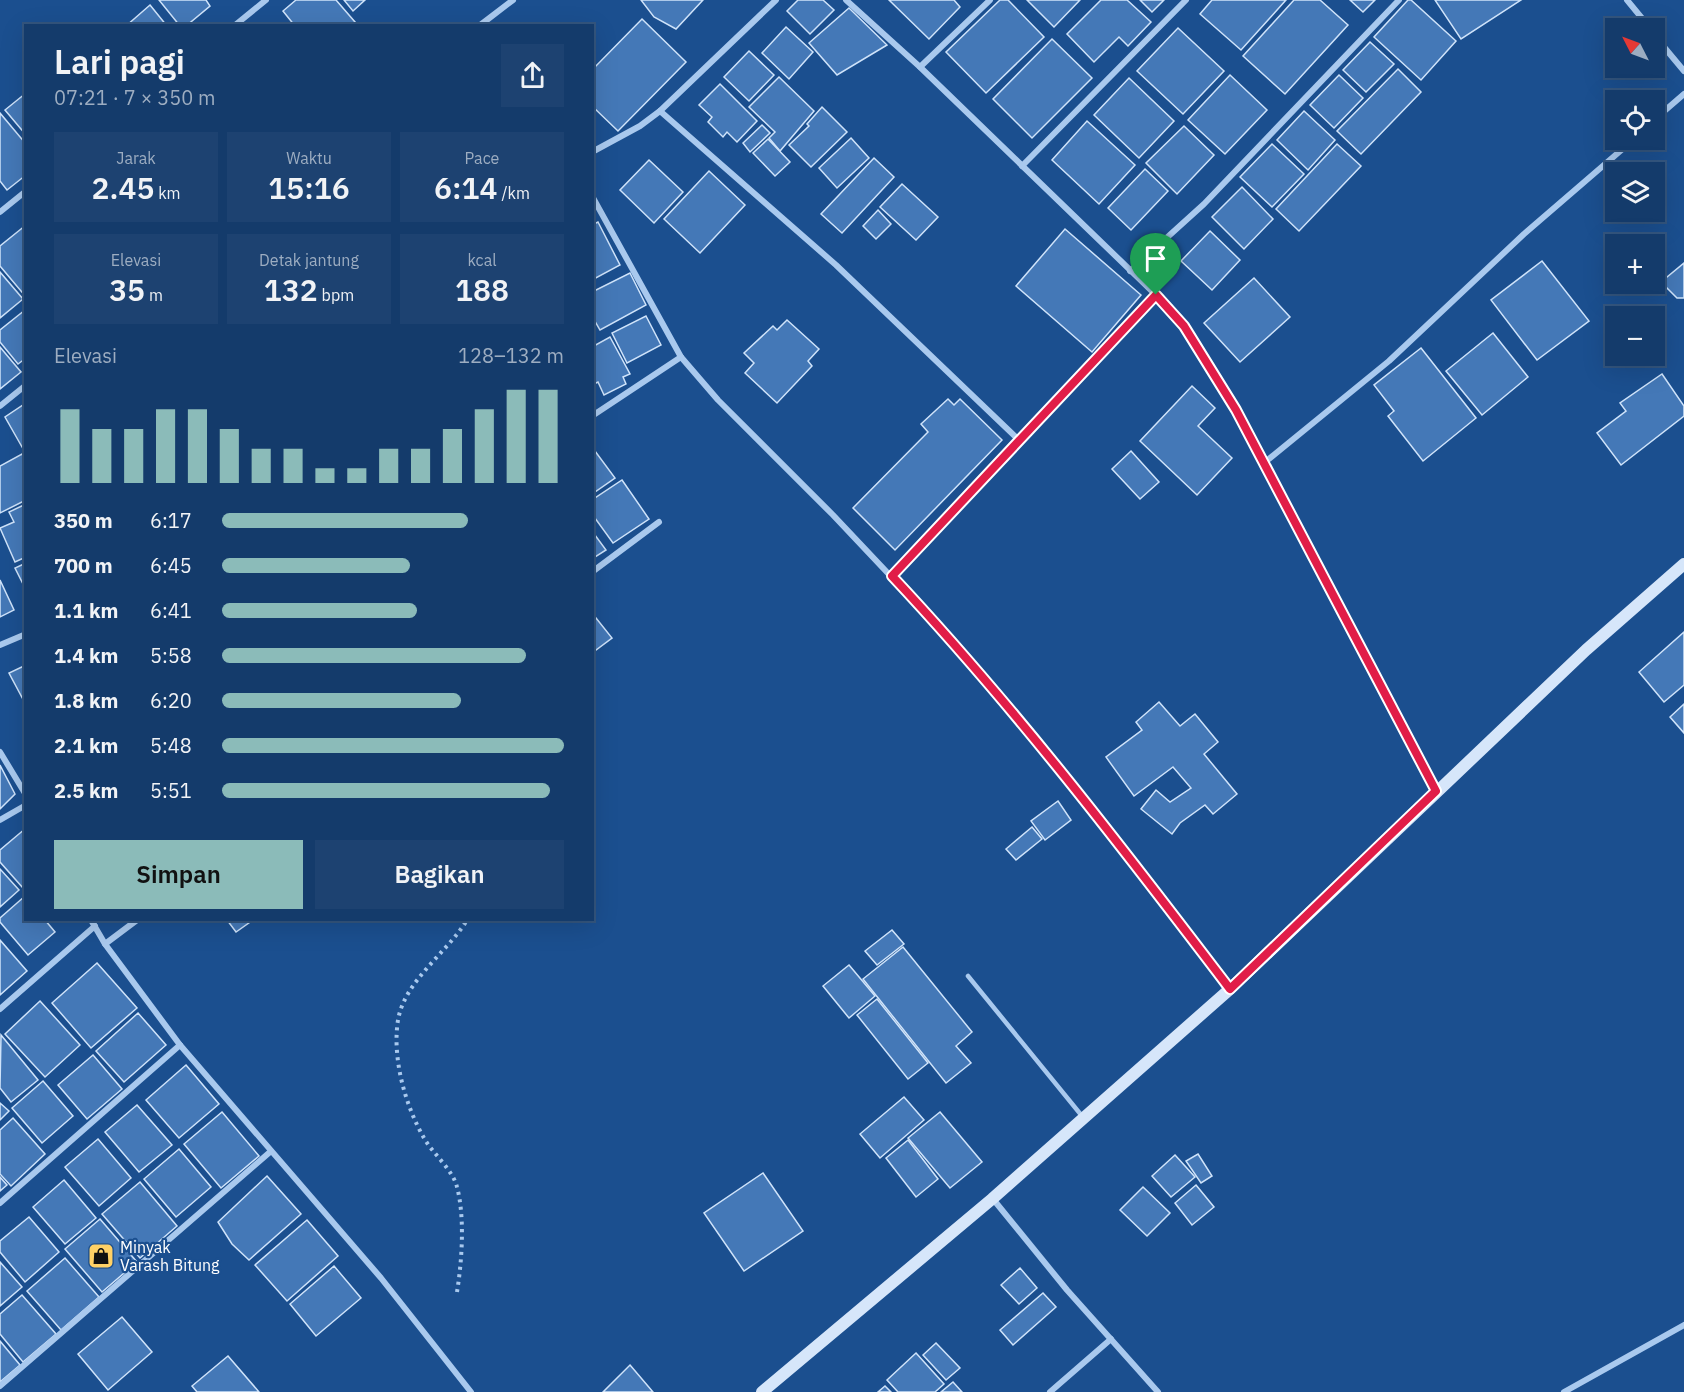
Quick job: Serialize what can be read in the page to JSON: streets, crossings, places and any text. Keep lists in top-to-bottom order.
{
  "places": {
    "shop": ["Minyak Varash Bitung"]
  },
  "north": "top left",
  "page": {
    "map_buttons": ["+", "−"],
    "heading": ["Lari pagi", "07:21 · 7 × 350 m"],
    "stats": [
      ["Jarak", "2.45 km"],
      ["Waktu", "15:16"],
      ["Pace", "6:14 /km"],
      ["Elevasi", "35 m"],
      ["Detak jantung", "132 bpm"],
      ["kcal", "188"]
    ],
    "chart": ["Elevasi", "128–132 m"],
    "list": [
      {
        "name": "350 m",
        "note": "6:17"
      },
      {
        "name": "700 m",
        "note": "6:45"
      },
      {
        "name": "1.1 km",
        "note": "6:41"
      },
      {
        "name": "1.4 km",
        "note": "5:58"
      },
      {
        "name": "1.8 km",
        "note": "6:20"
      },
      {
        "name": "2.1 km",
        "note": "5:48"
      },
      {
        "name": "2.5 km",
        "note": "5:51"
      }
    ],
    "buttons": ["Simpan", "Bagikan"]
  }
}
